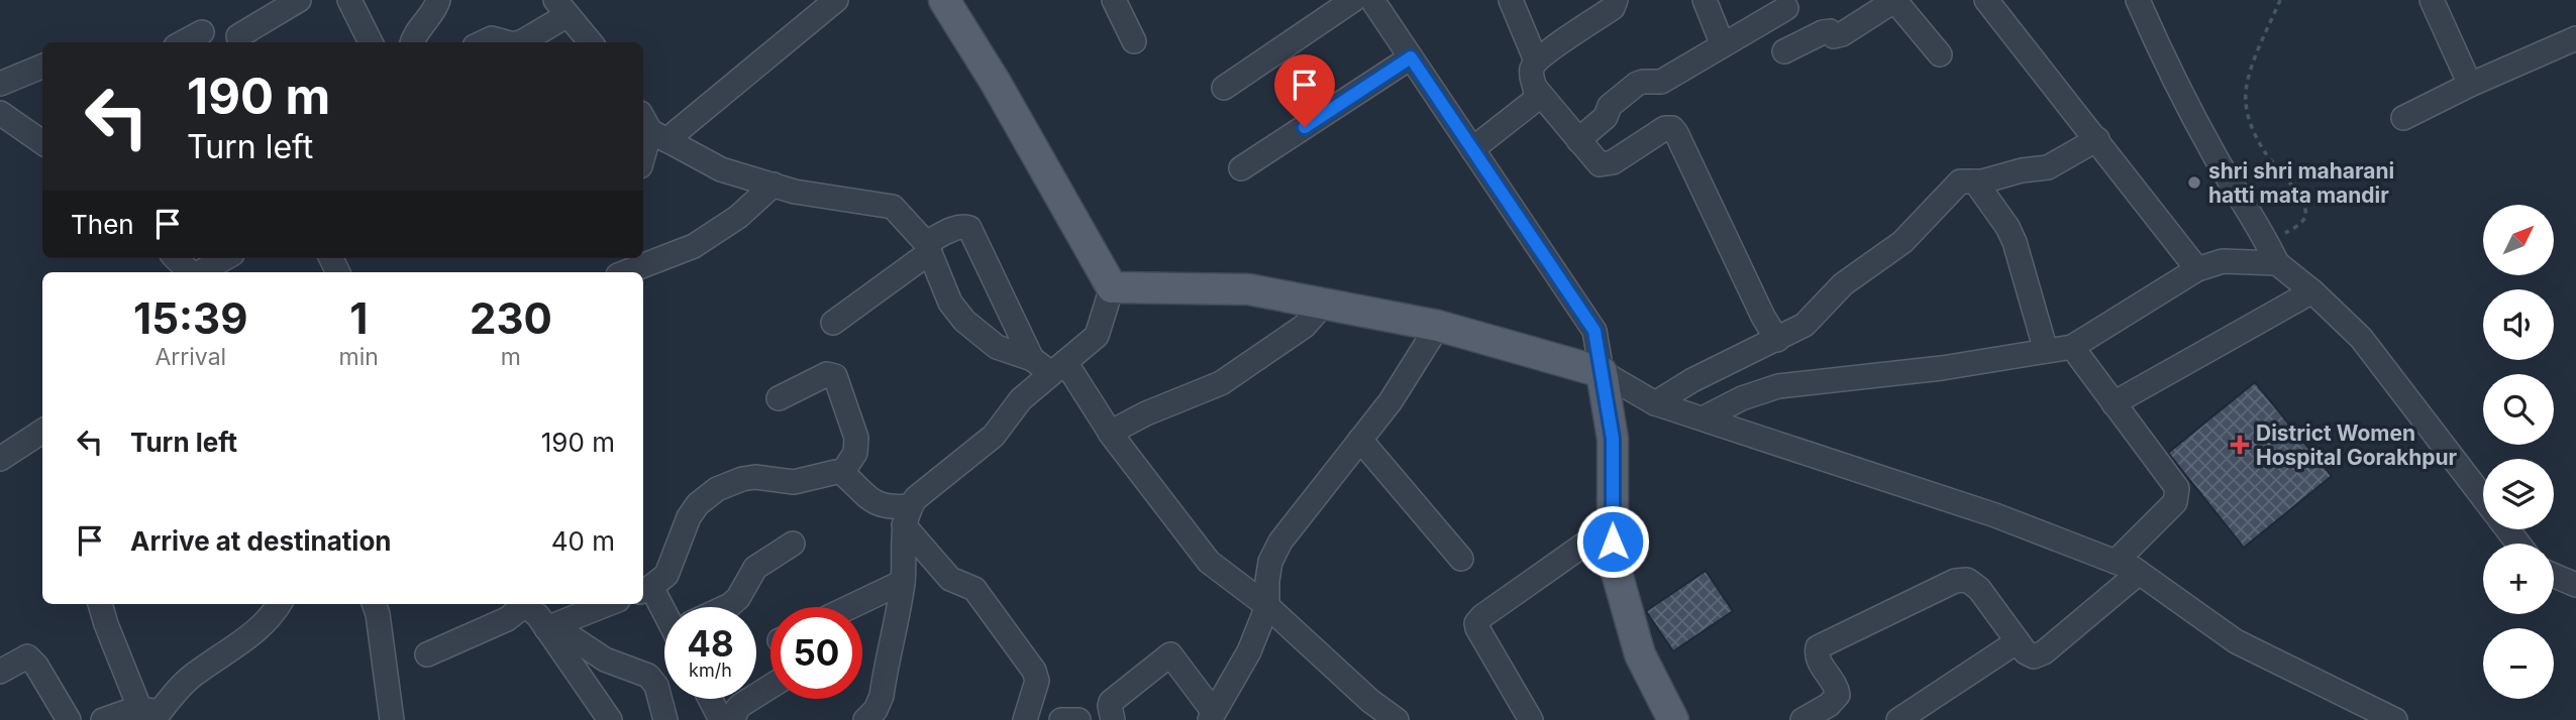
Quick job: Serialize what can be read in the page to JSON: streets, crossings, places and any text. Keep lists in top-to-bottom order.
{
  "places": {
    "other": ["shri shri maharani hatti mata mandir"],
    "health": ["District Women Hospital Gorakhpur"]
  },
  "north": "top right",
  "page": {
    "turn": ["190 m", "Turn left"],
    "then": "Then",
    "map_buttons": ["+", "−"],
    "eta": [
      "15:39",
      "Arrival",
      "1",
      "min",
      "230",
      "m"
    ],
    "list": [
      {
        "name": "Turn left",
        "value": "190 m"
      },
      {
        "name": "Arrive at destination",
        "value": "40 m"
      }
    ],
    "speed": "48 km/h",
    "limit": "50"
  }
}
